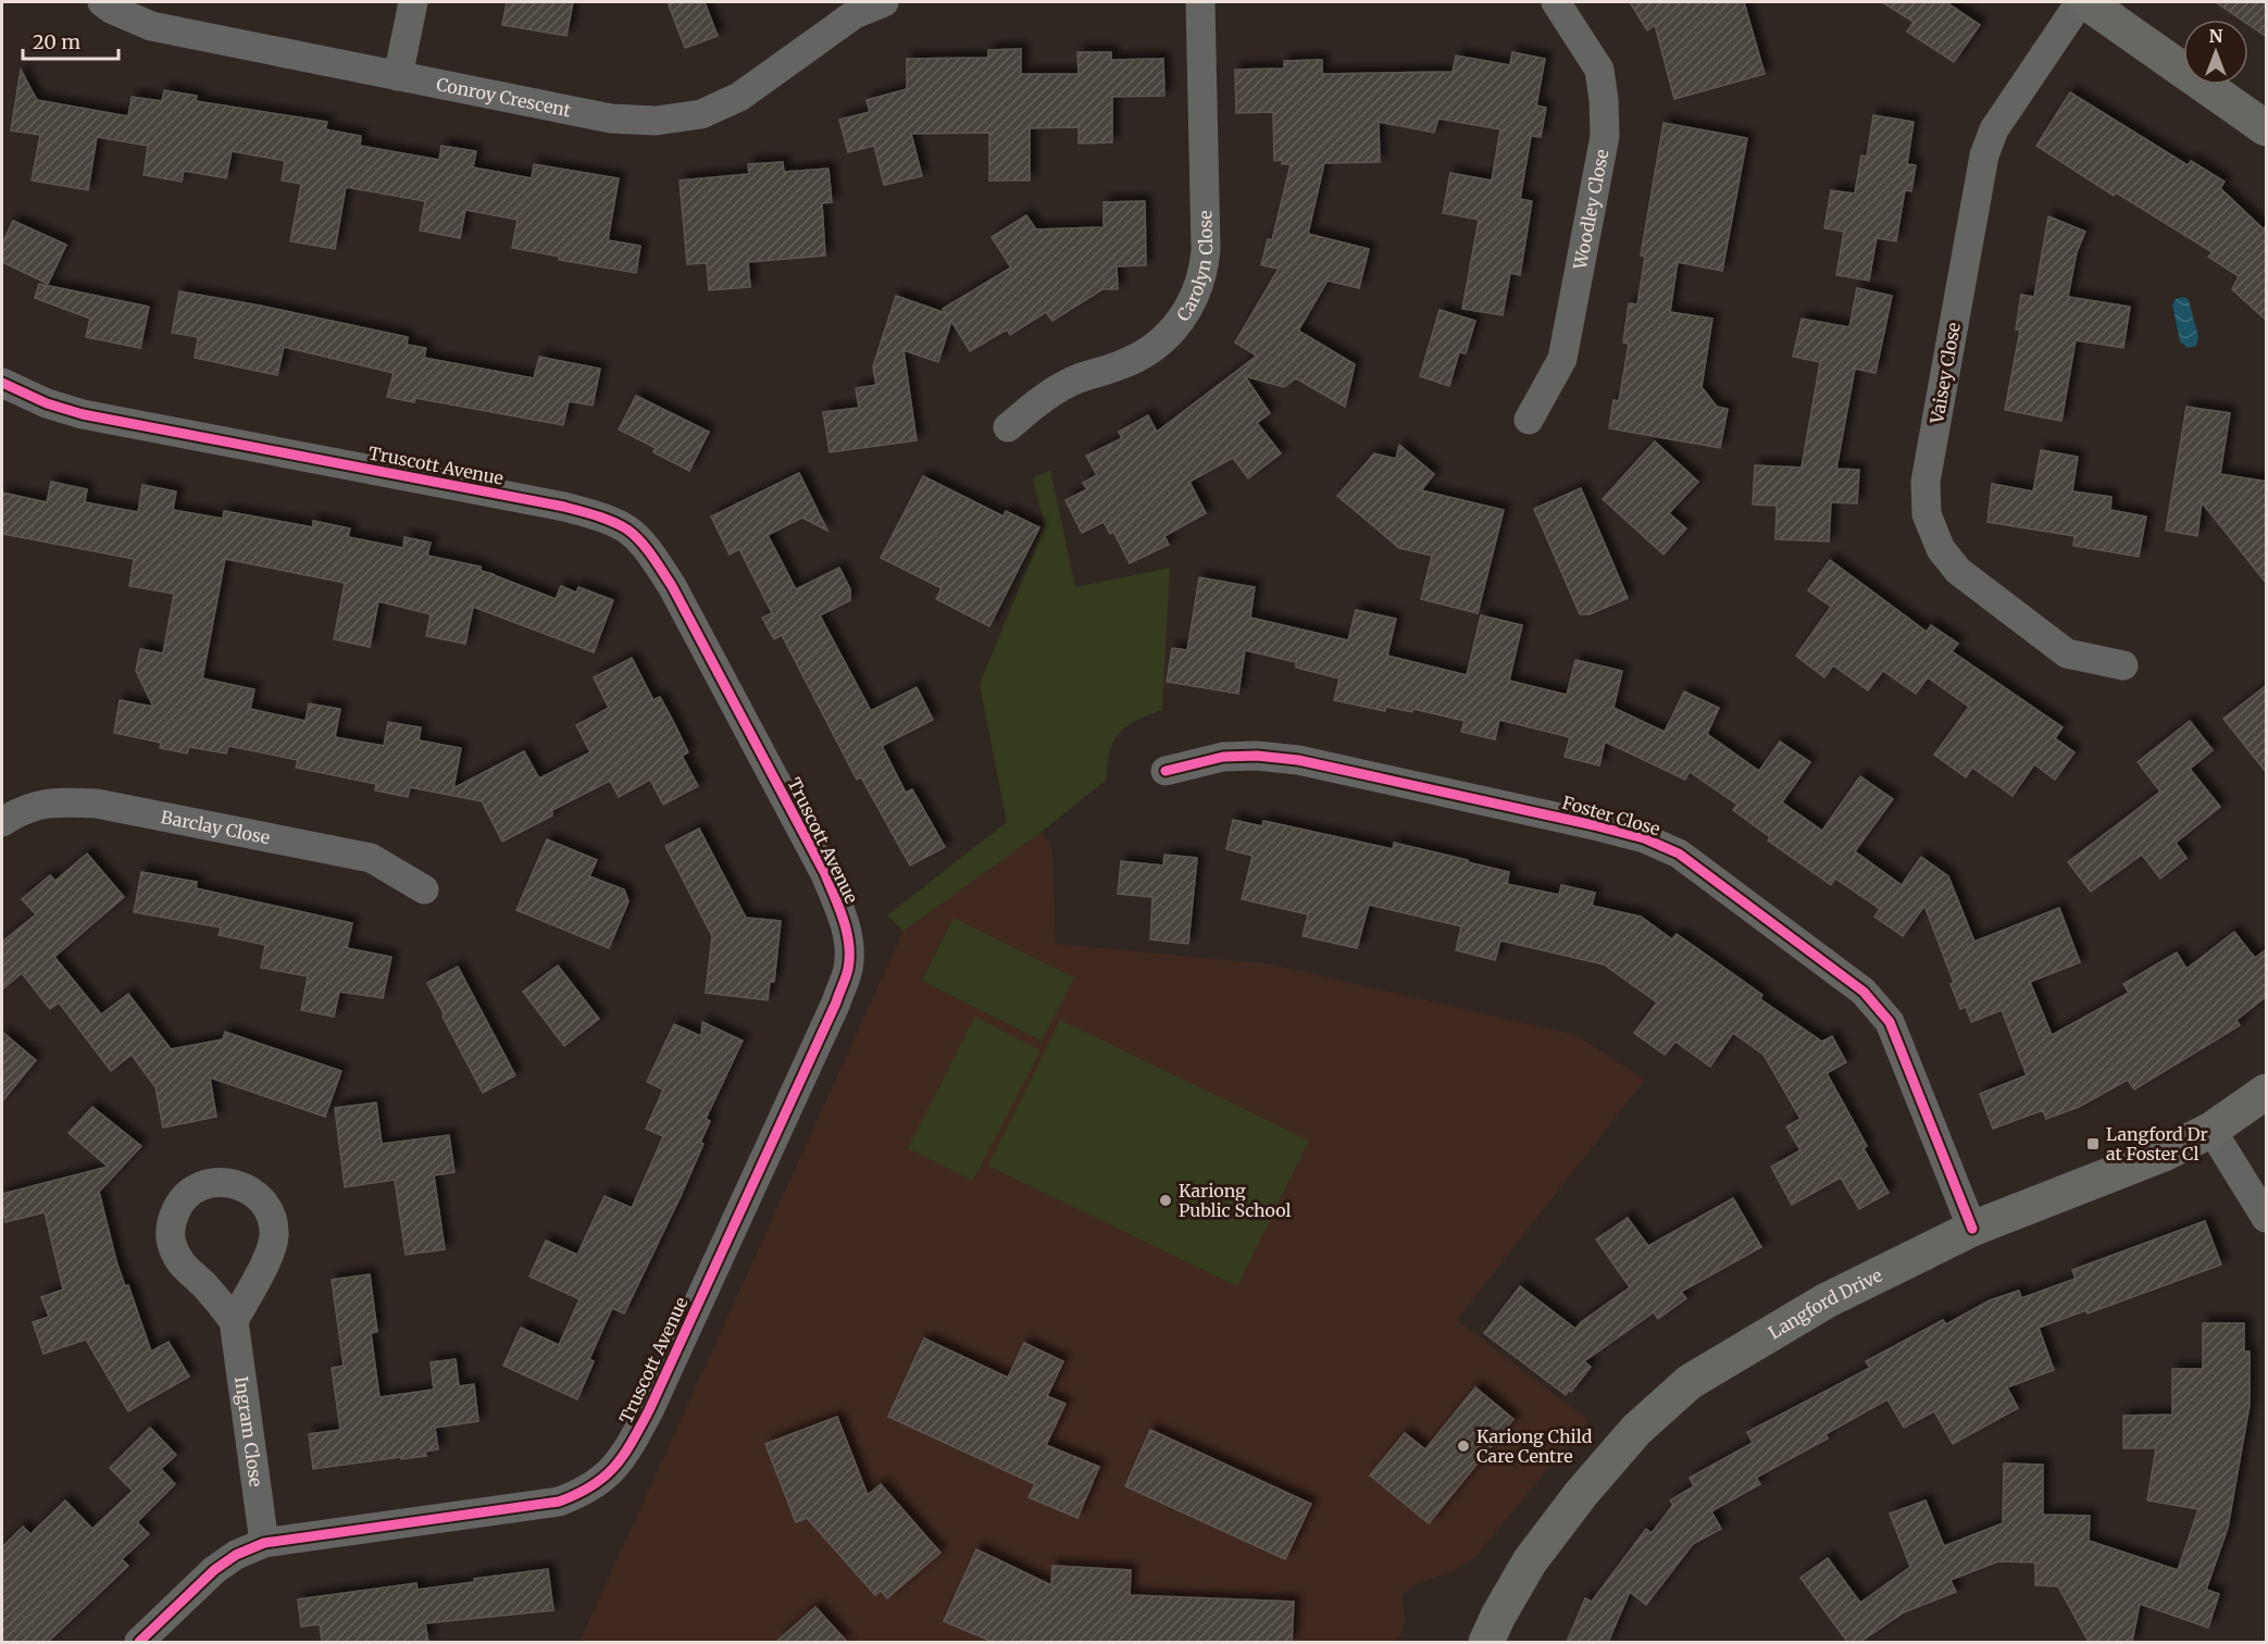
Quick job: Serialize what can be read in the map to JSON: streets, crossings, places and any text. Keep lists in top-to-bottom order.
{
  "streets": {
    "street": [
      "Conroy Crescent",
      "Woodley Close",
      "Carolyn Close",
      "Vaisey Close",
      "Truscott Avenue",
      "Foster Close",
      "Barclay Close",
      "Langford Drive",
      "Ingram Close"
    ]
  },
  "crossings": [
    ["Truscott Avenue", "Ingram Close"],
    ["Foster Close", "Langford Drive"]
  ],
  "places": {
    "transit": ["Langford Dr at Foster Cl"],
    "other": ["Kariong Public School", "Kariong Child Care Centre"]
  },
  "scale_bar": "20 m",
  "north": "top"
}
